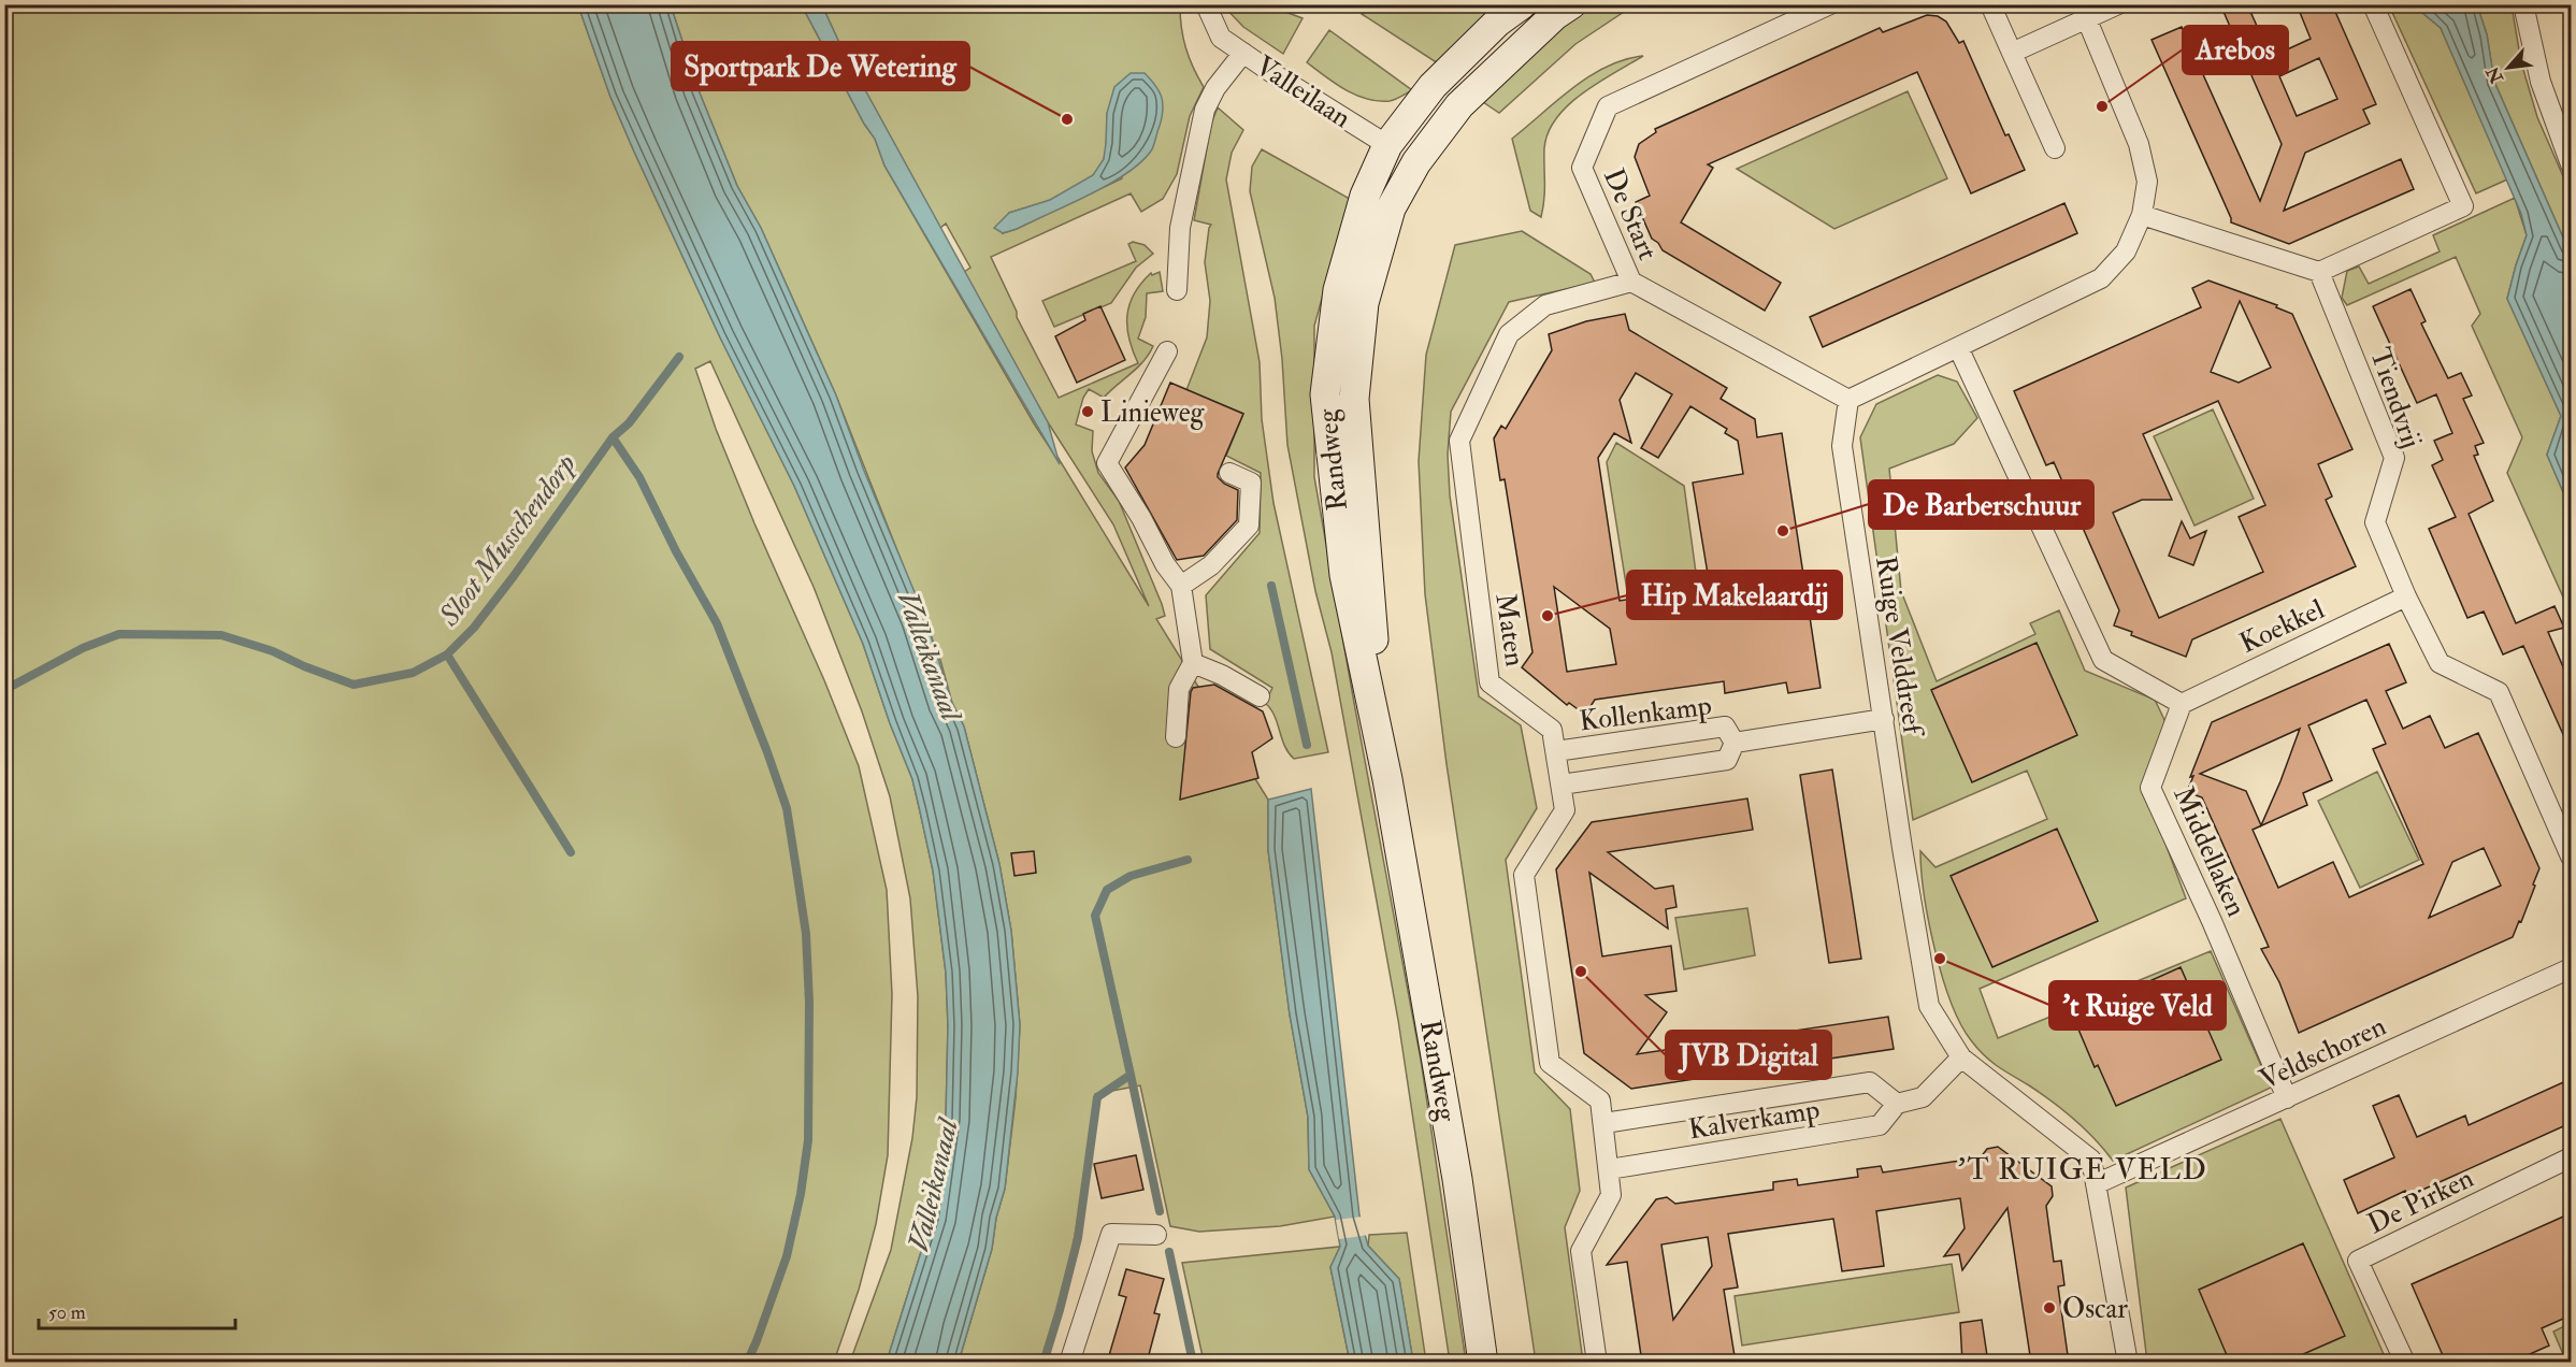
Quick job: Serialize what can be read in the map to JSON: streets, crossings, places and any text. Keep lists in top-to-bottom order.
{
  "streets": {
    "main road": ["Valleilaan", "Randweg"],
    "street": [
      "De Start",
      "Tiendvrij",
      "Koekkel",
      "Maten",
      "Ruige Velddreef",
      "Kollenkamp",
      "Middellaken",
      "Veldschoren",
      "Kalverkamp",
      "De Pirken"
    ]
  },
  "crossings": [
    ["Valleilaan", "Randweg"],
    ["De Start", "Maten"],
    ["Tiendvrij", "Koekkel"],
    ["Koekkel", "Middellaken"],
    ["Maten", "Kollenkamp"],
    ["Maten", "Kalverkamp"],
    ["Ruige Velddreef", "Kollenkamp"],
    ["Ruige Velddreef", "Veldschoren"],
    ["Ruige Velddreef", "Kalverkamp"],
    ["Middellaken", "Veldschoren"]
  ],
  "districts": ["'T RUIGE VELD"],
  "water": ["Sloot Musschendorp", "Valleikanaal"],
  "places": [
    "Arebos",
    "Sportpark De Wetering",
    "Linieweg",
    "De Barberschuur",
    "Hip Makelaardij",
    "'t Ruige Veld",
    "JVB Digital",
    "Oscar"
  ],
  "scale_bar": "50 m",
  "north": "bottom left"
}
